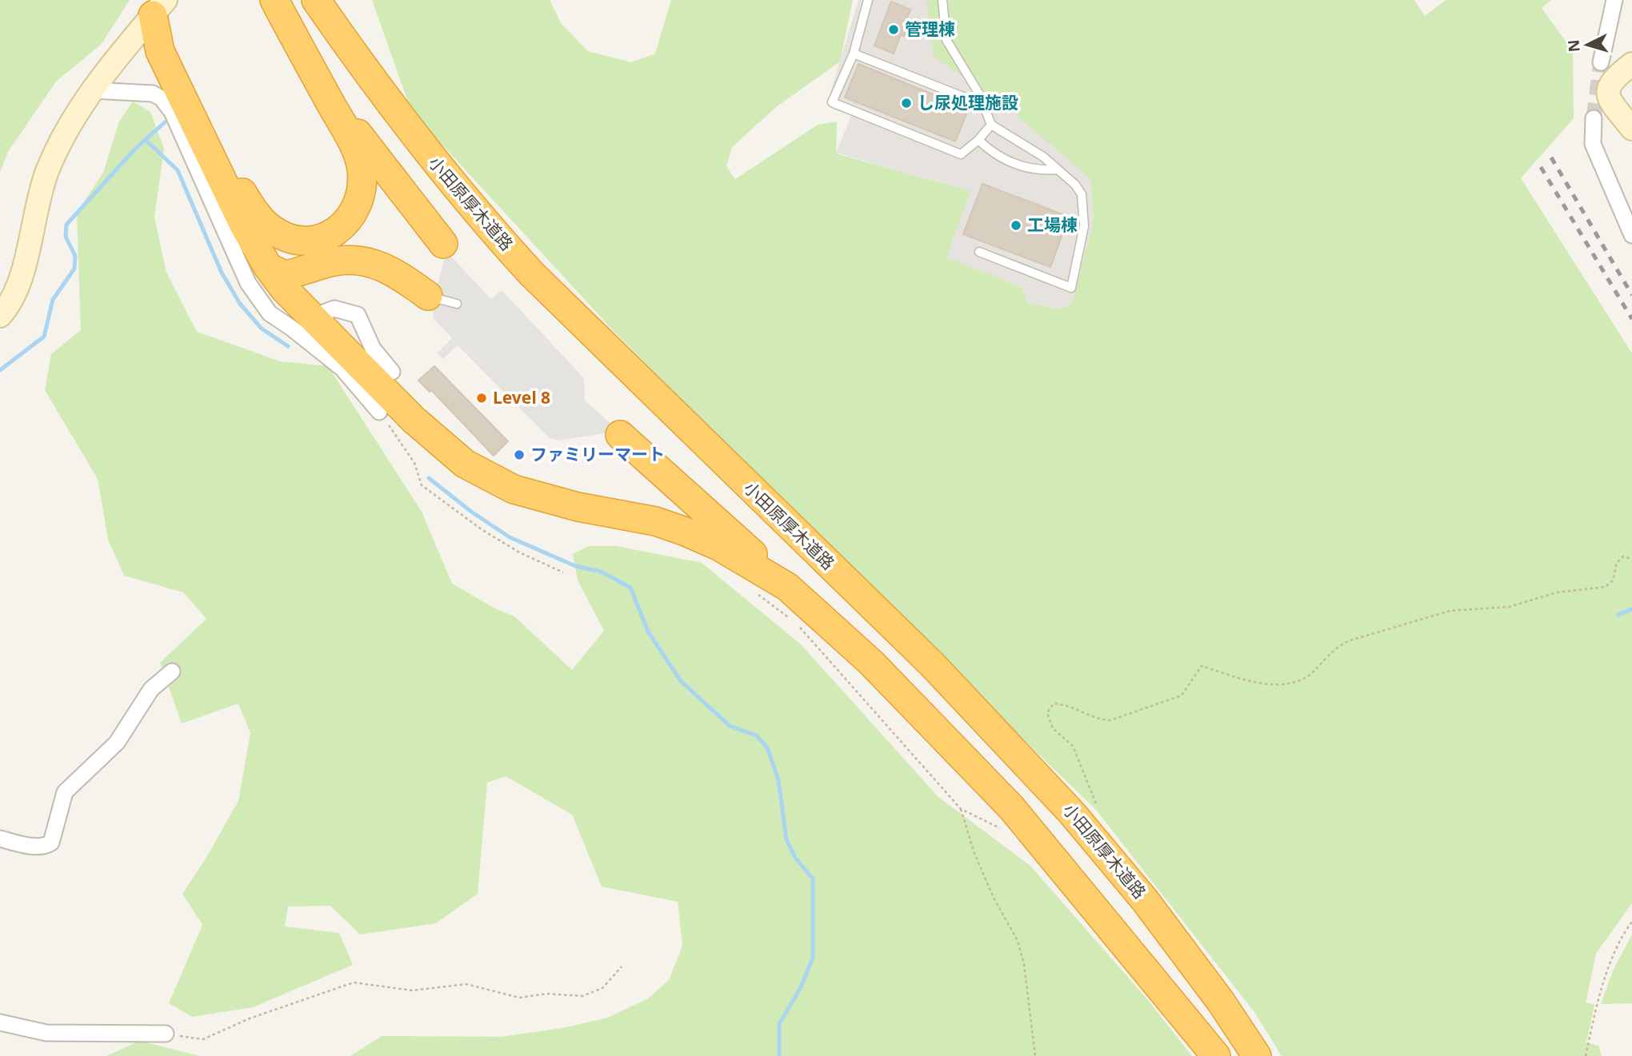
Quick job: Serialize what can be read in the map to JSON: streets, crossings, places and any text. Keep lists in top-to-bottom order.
{
  "streets": {
    "highway": ["小田原厚木道路"]
  },
  "places": [
    "管理棟",
    "し尿処理施設",
    "工場棟",
    "Level 8",
    "ファミリーマート"
  ],
  "north": "left"
}
